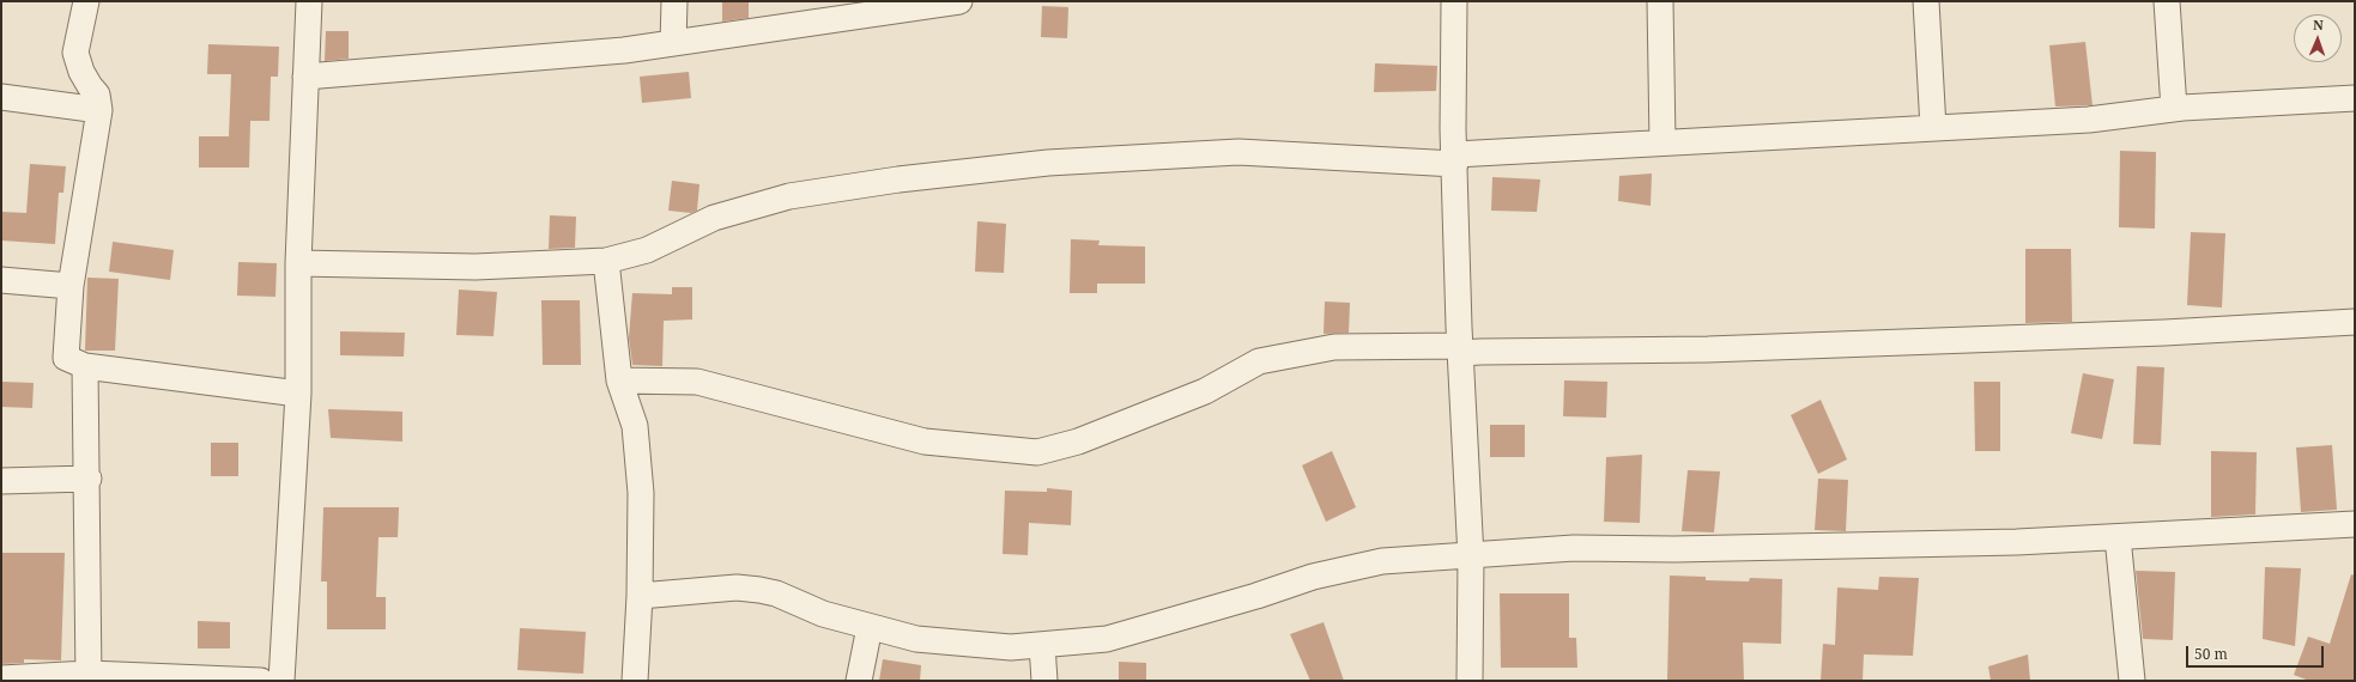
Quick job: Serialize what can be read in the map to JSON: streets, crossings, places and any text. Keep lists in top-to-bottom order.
{
  "scale_bar": "50 m",
  "north": "top"
}
